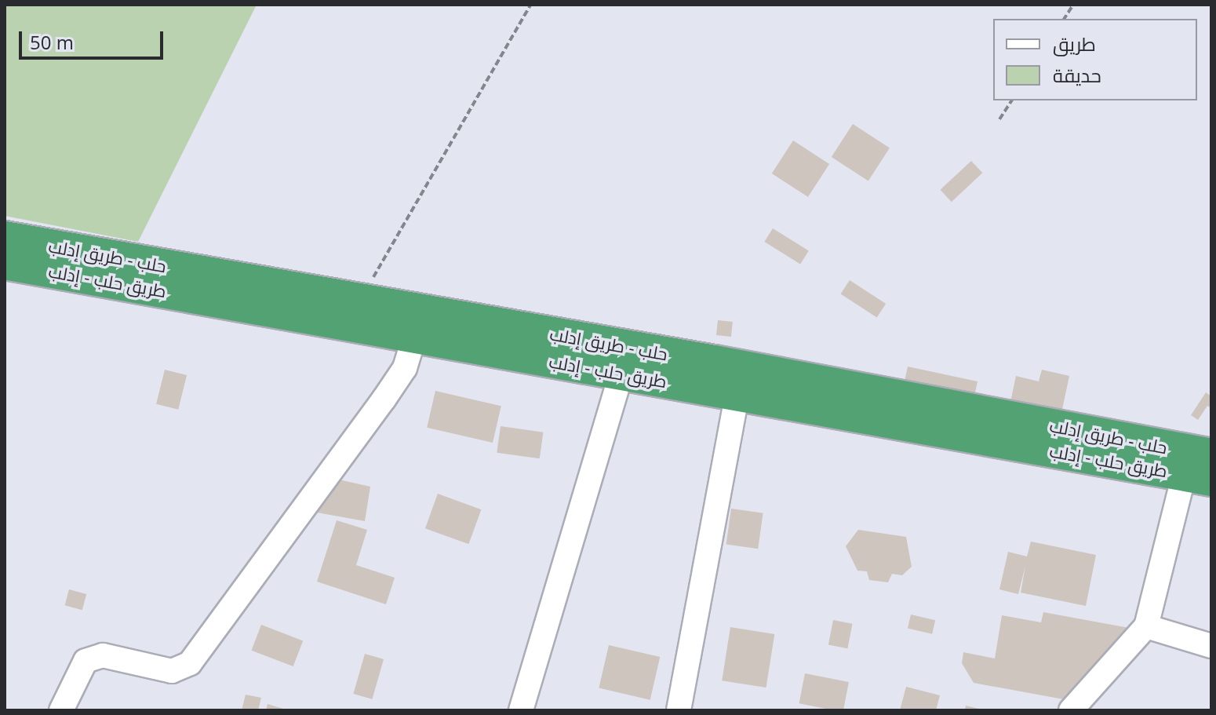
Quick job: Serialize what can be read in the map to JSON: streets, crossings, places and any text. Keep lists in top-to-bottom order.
{
  "streets": {
    "highway": ["حلب - طريق إدلب", "طريق حلب - إدلب"]
  },
  "crossings": [
    ["حلب - طريق إدلب", "طريق حلب - إدلب"]
  ],
  "legend": ["طريق", "حديقة"],
  "scale_bar": "50 m"
}
